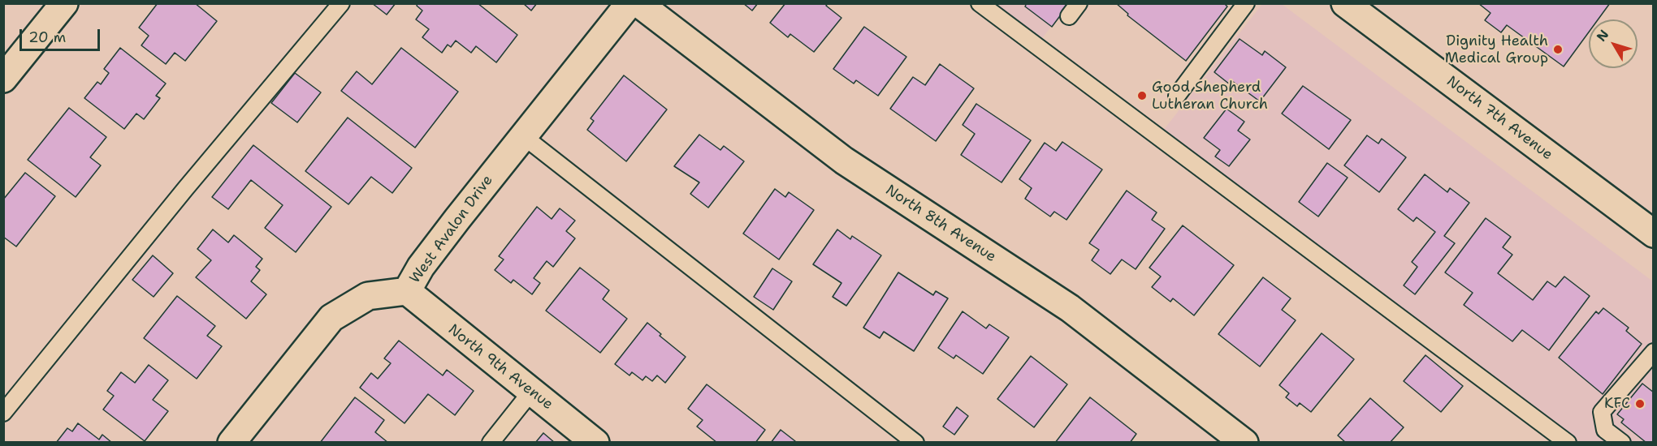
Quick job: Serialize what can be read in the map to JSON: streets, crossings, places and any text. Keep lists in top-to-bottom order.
{
  "streets": {
    "street": [
      "North 7th Avenue",
      "North 8th Avenue",
      "West Avalon Drive",
      "North 9th Avenue"
    ]
  },
  "crossings": [
    ["West Avalon Drive", "North 9th Avenue"]
  ],
  "places": ["Dignity Health Medical Group", "Good Shepherd Lutheran Church", "KFC"],
  "scale_bar": "20 m",
  "north": "top left"
}
